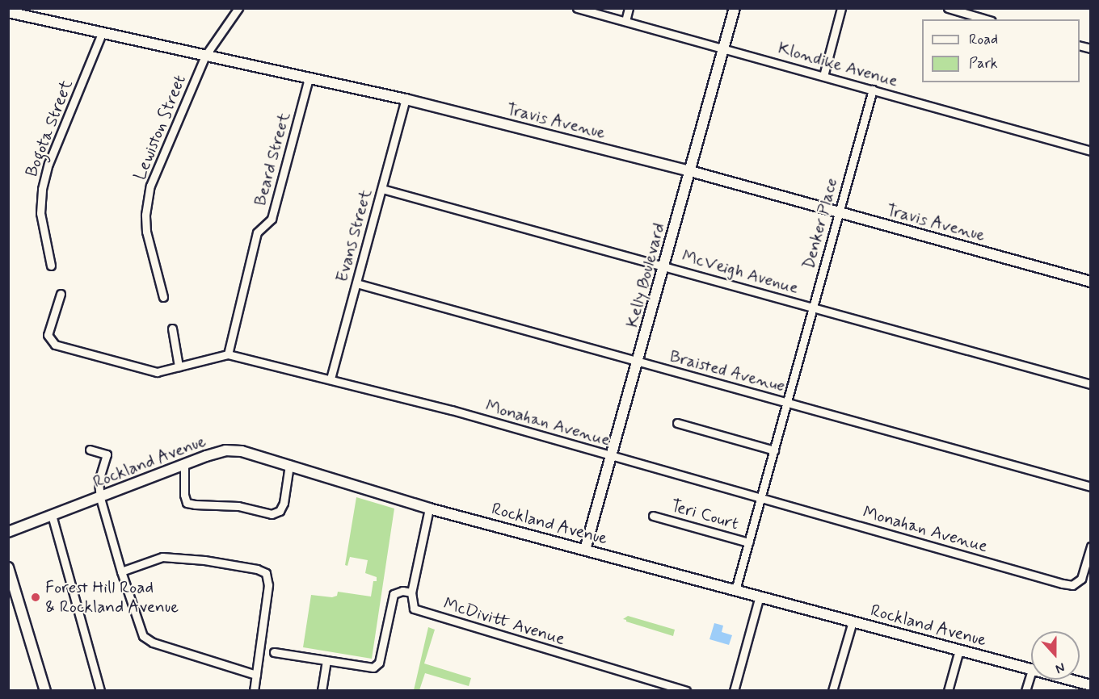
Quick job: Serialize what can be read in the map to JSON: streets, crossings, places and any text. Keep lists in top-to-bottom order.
{
  "streets": {
    "street": [
      "Klondike Avenue",
      "Travis Avenue",
      "Lewiston Street",
      "Bogota Street",
      "Beard Street",
      "Denker Place",
      "Evans Street",
      "McVeigh Avenue",
      "Kelly Boulevard",
      "Braisted Avenue",
      "Monahan Avenue",
      "Rockland Avenue",
      "Teri Court",
      "McDivitt Avenue"
    ]
  },
  "crossings": [
    ["Klondike Avenue", "Denker Place"],
    ["Klondike Avenue", "Kelly Boulevard"],
    ["Travis Avenue", "Lewiston Street"],
    ["Travis Avenue", "Bogota Street"],
    ["Travis Avenue", "Beard Street"],
    ["Travis Avenue", "Denker Place"],
    ["Travis Avenue", "Evans Street"],
    ["Travis Avenue", "Kelly Boulevard"],
    ["Beard Street", "Monahan Avenue"],
    ["Denker Place", "McVeigh Avenue"],
    ["Denker Place", "Braisted Avenue"],
    ["Denker Place", "Monahan Avenue"],
    ["Denker Place", "Rockland Avenue"],
    ["Denker Place", "Teri Court"],
    ["Evans Street", "McVeigh Avenue"],
    ["Evans Street", "Braisted Avenue"],
    ["Evans Street", "Monahan Avenue"],
    ["McVeigh Avenue", "Kelly Boulevard"],
    ["Kelly Boulevard", "Braisted Avenue"],
    ["Kelly Boulevard", "Monahan Avenue"],
    ["Kelly Boulevard", "Rockland Avenue"]
  ],
  "places": ["Forest Hill Road & Rockland Avenue"],
  "legend": ["Road", "Park"],
  "north": "bottom"
}
